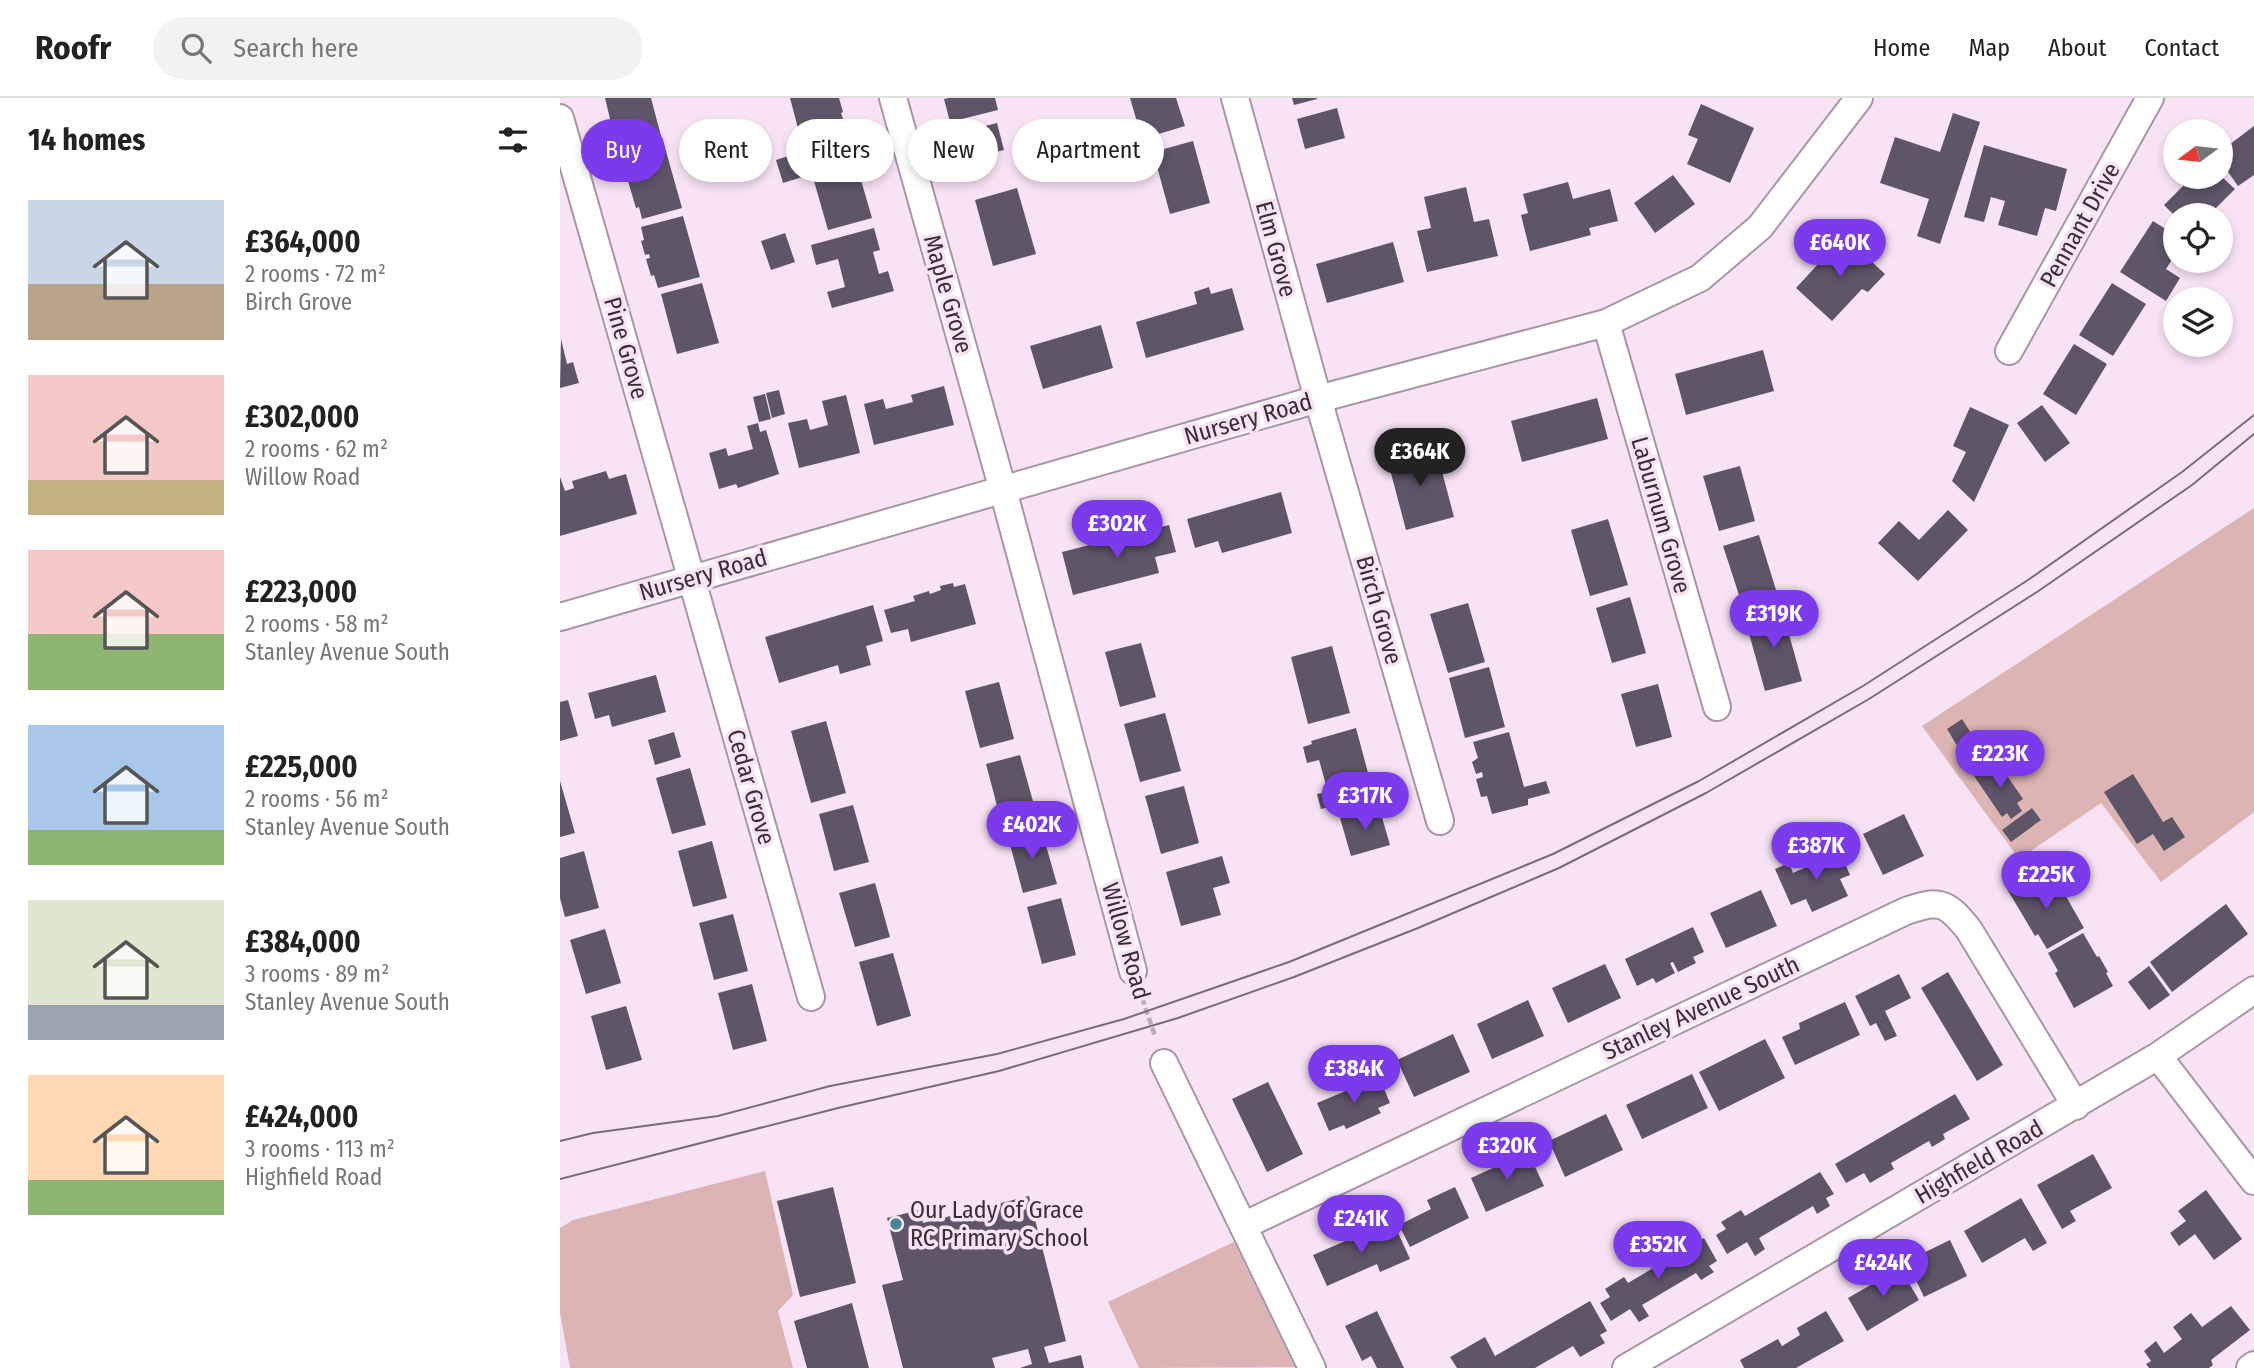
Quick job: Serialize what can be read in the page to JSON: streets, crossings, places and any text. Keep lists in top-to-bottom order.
{
  "streets": {
    "street": [
      "Pennant Drive",
      "Elm Grove",
      "Maple Grove",
      "Pine Grove",
      "Nursery Road",
      "Laburnum Grove",
      "Birch Grove",
      "Cedar Grove",
      "Willow Road",
      "Stanley Avenue South",
      "Highfield Road"
    ]
  },
  "crossings": [
    ["Elm Grove", "Nursery Road"],
    ["Elm Grove", "Birch Grove"],
    ["Maple Grove", "Nursery Road"],
    ["Maple Grove", "Willow Road"],
    ["Pine Grove", "Nursery Road"],
    ["Pine Grove", "Cedar Grove"],
    ["Nursery Road", "Laburnum Grove"],
    ["Nursery Road", "Birch Grove"],
    ["Nursery Road", "Cedar Grove"],
    ["Nursery Road", "Willow Road"],
    ["Stanley Avenue South", "Highfield Road"]
  ],
  "places": ["Our Lady of Grace RC Primary School"],
  "north": "left",
  "page": {
    "header": "Roofr",
    "search": "Search here",
    "nav": [
      "Home",
      "Map",
      "About",
      "Contact"
    ],
    "heading": "14 homes",
    "chip": [
      "Buy",
      "Rent",
      "Filters",
      "New",
      "Apartment"
    ],
    "list": [
      {
        "name": "£364,000",
        "note": "2 rooms · 72 m² · Birch Grove"
      },
      {
        "name": "£302,000",
        "note": "2 rooms · 62 m² · Willow Road"
      },
      {
        "name": "£223,000",
        "note": "2 rooms · 58 m² · Stanley Avenue South"
      },
      {
        "name": "£225,000",
        "note": "2 rooms · 56 m² · Stanley Avenue South"
      },
      {
        "name": "£384,000",
        "note": "3 rooms · 89 m² · Stanley Avenue South"
      },
      {
        "name": "£424,000",
        "note": "3 rooms · 113 m² · Highfield Road"
      }
    ],
    "price": [
      "£640K",
      "£364K",
      "£302K",
      "£319K",
      "£223K",
      "£317K",
      "£402K",
      "£387K",
      "£225K",
      "£384K",
      "£320K",
      "£241K",
      "£352K",
      "£424K"
    ]
  }
}
